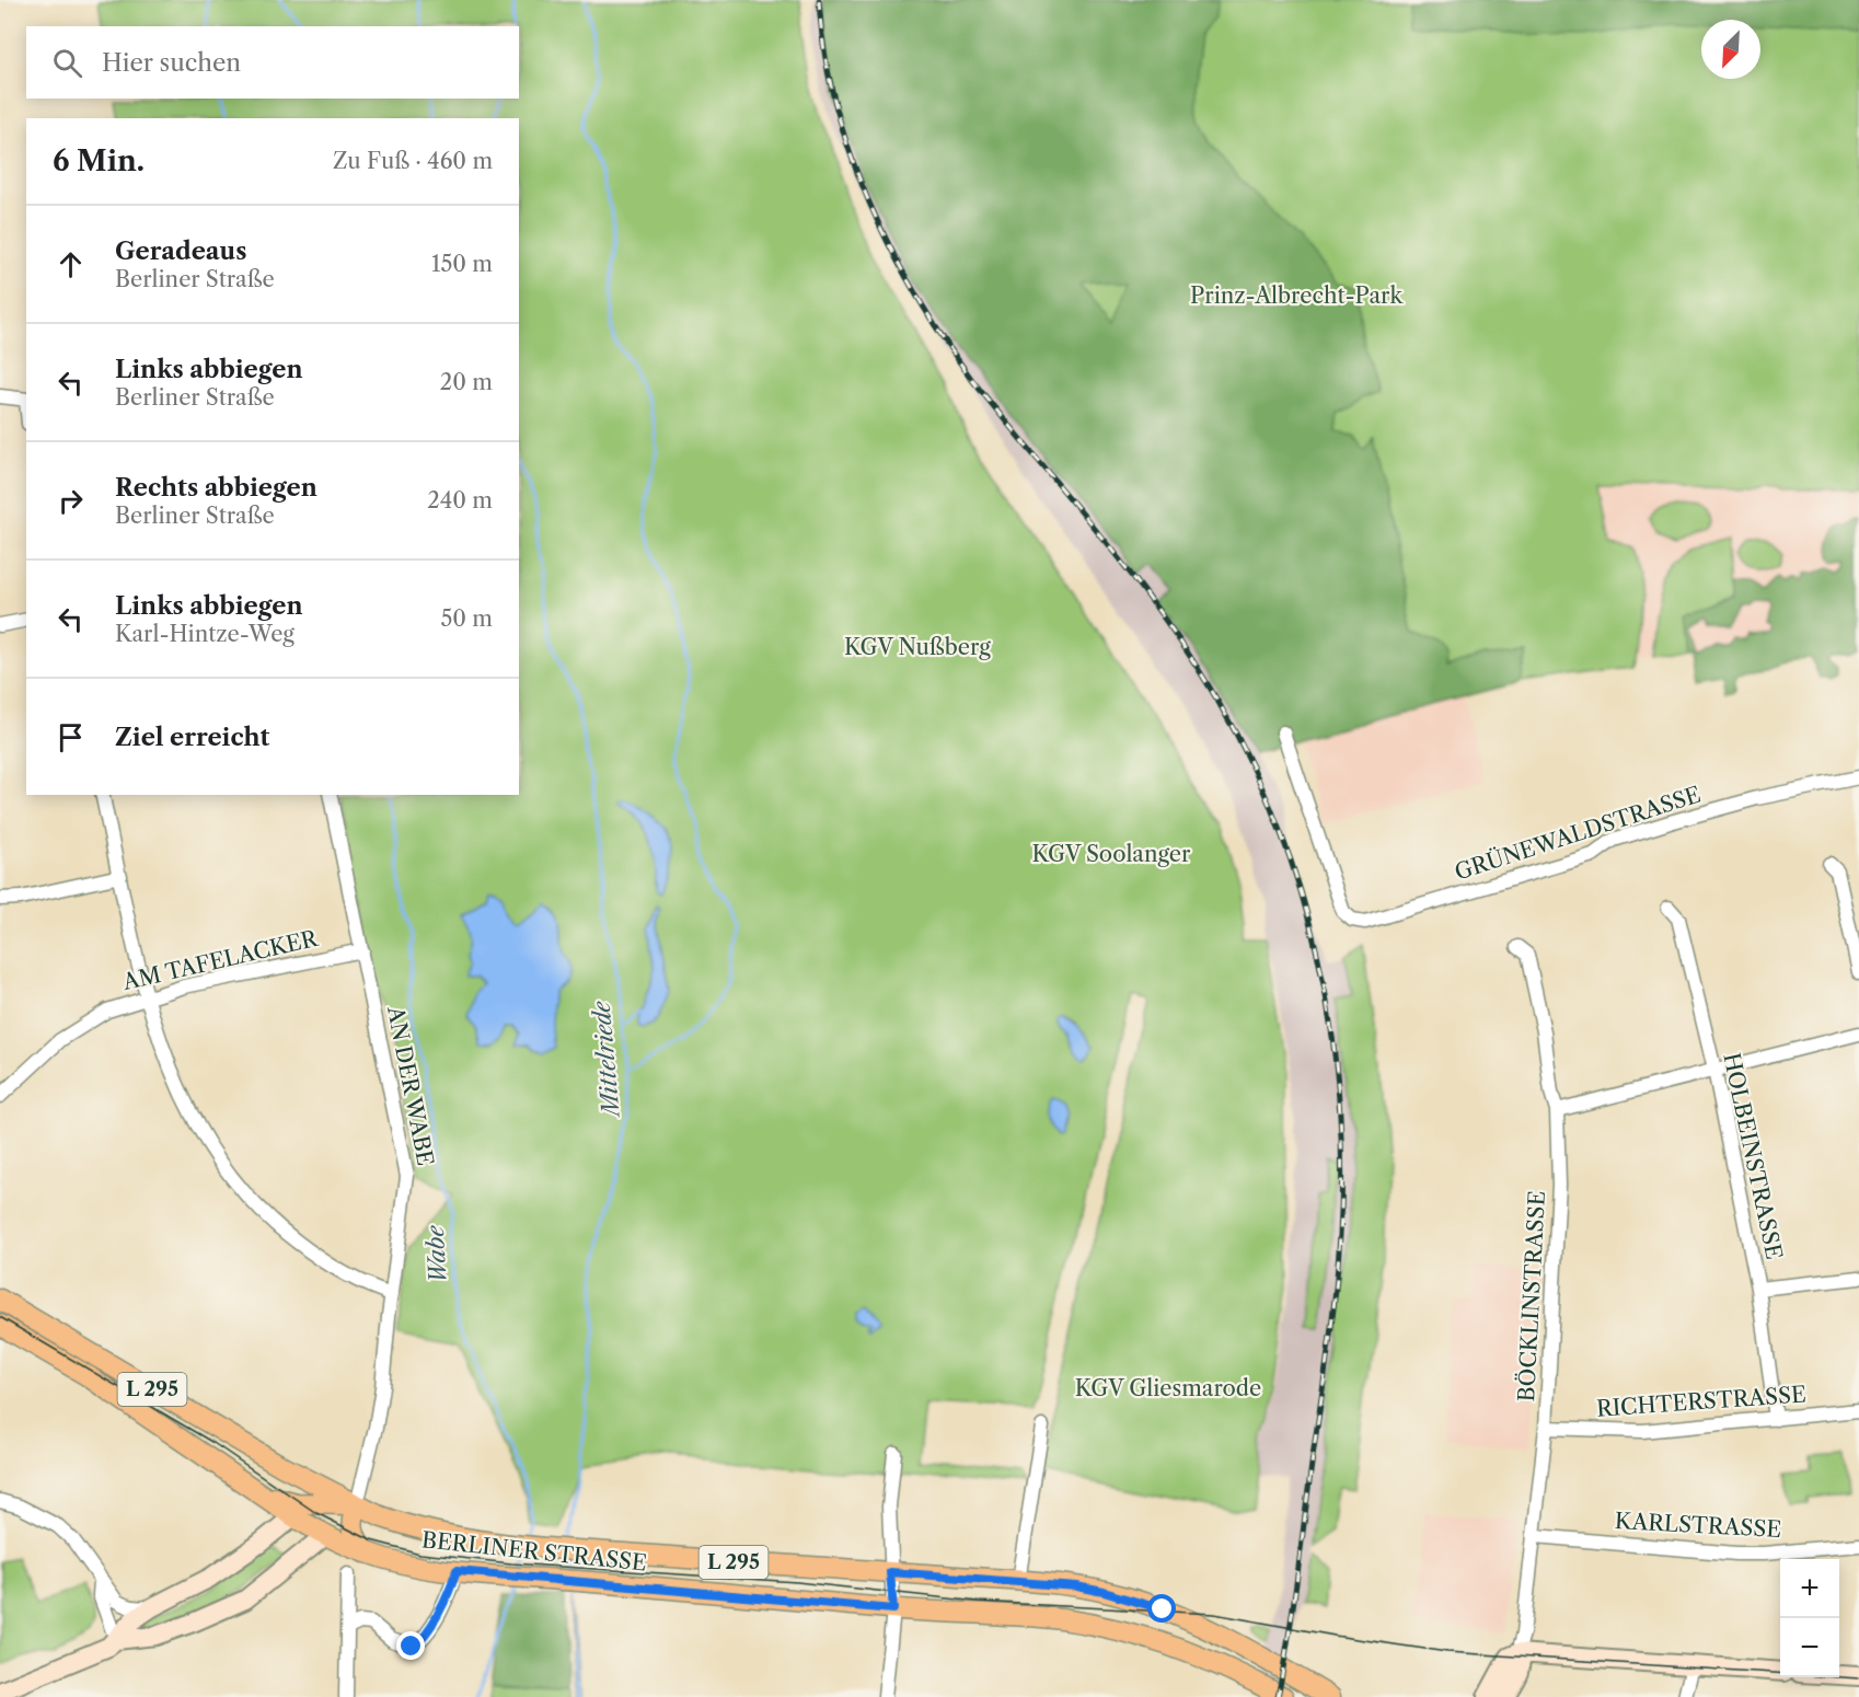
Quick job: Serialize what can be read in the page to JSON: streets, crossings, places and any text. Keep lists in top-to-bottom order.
{
  "streets": {
    "main road": ["L 295", "BERLINER STRASSE"],
    "street": [
      "GRÜNEWALDSTRASSE",
      "AM TAFELACKER",
      "AN DER WABE",
      "HOLBEINSTRASSE",
      "BÖCKLINSTRASSE",
      "RICHTERSTRASSE",
      "KARLSTRASSE"
    ]
  },
  "crossings": [
    ["AM TAFELACKER", "AN DER WABE"],
    ["AN DER WABE", "BERLINER STRASSE"],
    ["HOLBEINSTRASSE", "RICHTERSTRASSE"],
    ["BÖCKLINSTRASSE", "RICHTERSTRASSE"],
    ["BÖCKLINSTRASSE", "KARLSTRASSE"]
  ],
  "water": ["Mittelriede", "Wabe"],
  "parks": [
    "Prinz-Albrecht-Park",
    "KGV Nußberg",
    "KGV Soolanger",
    "KGV Gliesmarode"
  ],
  "north": "bottom left",
  "page": {
    "search": "Hier suchen",
    "heading": ["6 Min.", "Zu Fuß · 460 m"],
    "list": [
      ["Geradeaus", "Berliner Straße", "150 m"],
      ["Links abbiegen", "Berliner Straße", "20 m"],
      ["Rechts abbiegen", "Berliner Straße", "240 m"],
      ["Links abbiegen", "Karl-Hintze-Weg", "50 m"],
      "Ziel erreicht"
    ],
    "map_buttons": ["+", "−"]
  }
}
